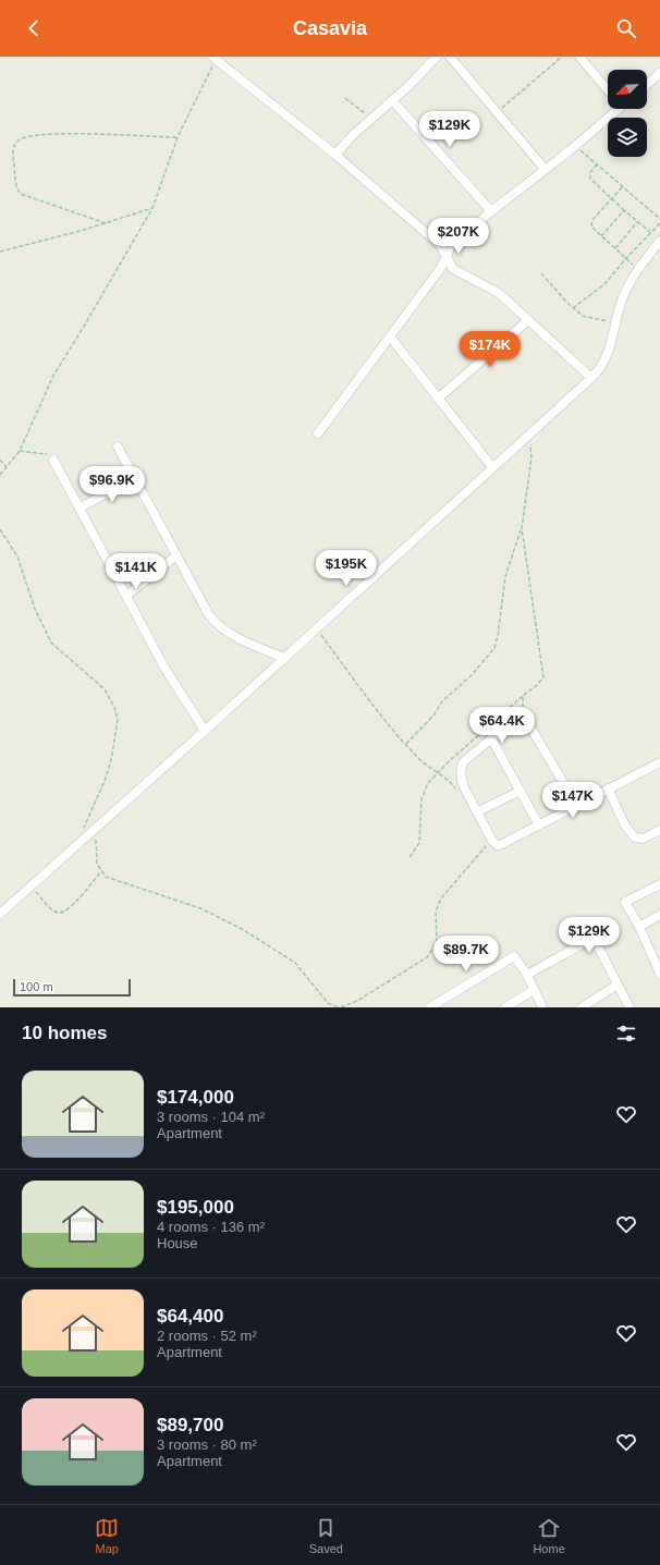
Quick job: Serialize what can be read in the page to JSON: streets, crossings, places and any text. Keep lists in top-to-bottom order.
{
  "scale_bar": "100 m",
  "north": "bottom left",
  "page": {
    "header": "Casavia",
    "price": [
      "$129K",
      "$207K",
      "$174K",
      "$96.9K",
      "$195K",
      "$141K",
      "$64.4K",
      "$147K",
      "$129K",
      "$89.7K"
    ],
    "scale": "100 m",
    "heading": "10 homes",
    "list": [
      {
        "name": "$174,000",
        "note": "3 rooms · 104 m² · Apartment"
      },
      {
        "name": "$195,000",
        "note": "4 rooms · 136 m² · House"
      },
      {
        "name": "$64,400",
        "note": "2 rooms · 52 m² · Apartment"
      },
      {
        "name": "$89,700",
        "note": "3 rooms · 80 m² · Apartment"
      }
    ],
    "tabs": ["Map", "Saved", "Home"]
  }
}
